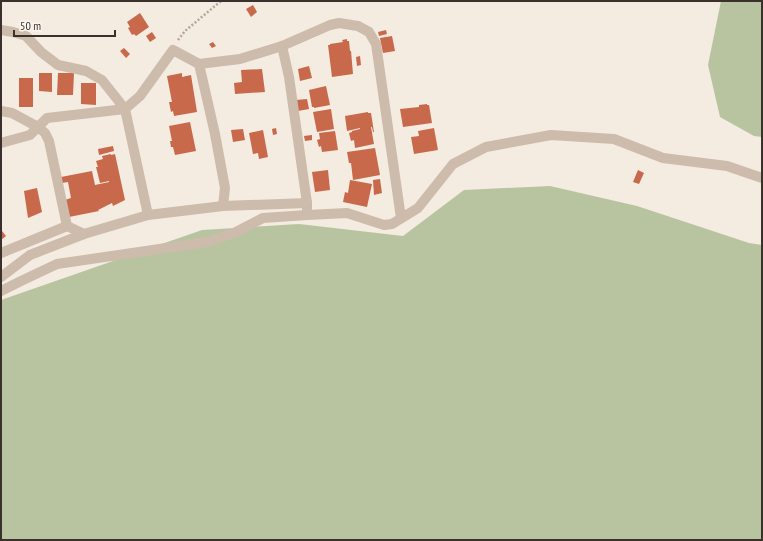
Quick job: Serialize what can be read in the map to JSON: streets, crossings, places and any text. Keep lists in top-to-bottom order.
{
  "scale_bar": "50 m"
}
